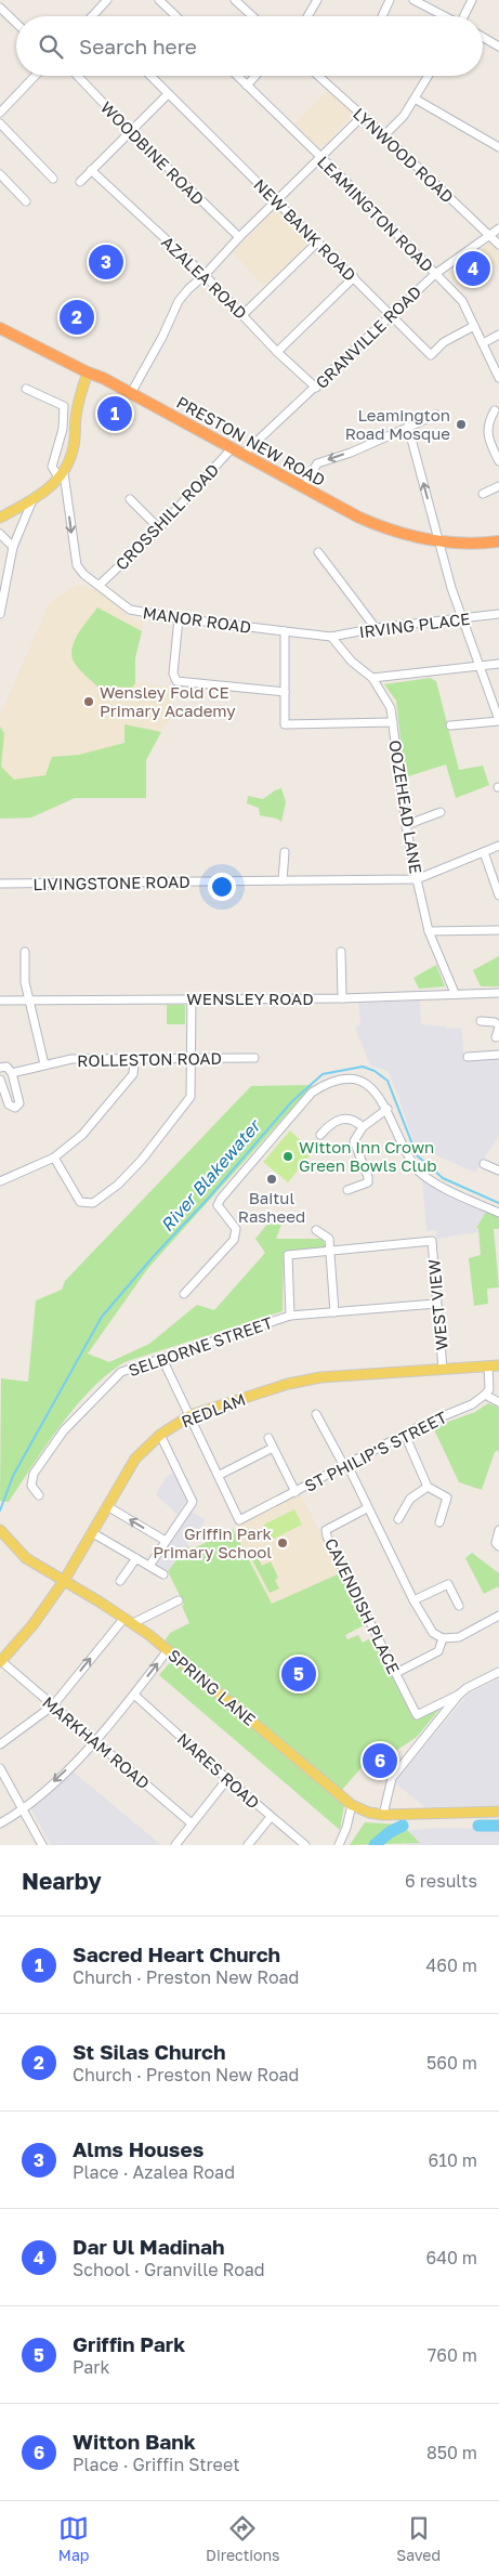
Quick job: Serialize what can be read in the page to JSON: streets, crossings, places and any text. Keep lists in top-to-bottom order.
{
  "streets": {
    "highway": ["PRESTON NEW ROAD"],
    "main road": ["REDLAM", "SPRING LANE"],
    "street": [
      "WOODBINE ROAD",
      "LYNWOOD ROAD",
      "LEAMINGTON ROAD",
      "NEW BANK ROAD",
      "AZALEA ROAD",
      "GRANVILLE ROAD",
      "CROSSHILL ROAD",
      "MANOR ROAD",
      "IRVING PLACE",
      "OOZEHEAD LANE",
      "LIVINGSTONE ROAD",
      "WENSLEY ROAD",
      "ROLLESTON ROAD",
      "WEST VIEW",
      "SELBORNE STREET",
      "ST PHILIP'S STREET",
      "CAVENDISH PLACE",
      "MARKHAM ROAD",
      "NARES ROAD"
    ]
  },
  "crossings": [
    ["LYNWOOD ROAD", "GRANVILLE ROAD"],
    ["LEAMINGTON ROAD", "NEW BANK ROAD"],
    ["LEAMINGTON ROAD", "GRANVILLE ROAD"],
    ["NEW BANK ROAD", "GRANVILLE ROAD"],
    ["AZALEA ROAD", "GRANVILLE ROAD"],
    ["GRANVILLE ROAD", "PRESTON NEW ROAD"],
    ["PRESTON NEW ROAD", "CROSSHILL ROAD"],
    ["CROSSHILL ROAD", "MANOR ROAD"],
    ["MANOR ROAD", "IRVING PLACE"],
    ["MANOR ROAD", "OOZEHEAD LANE"],
    ["IRVING PLACE", "OOZEHEAD LANE"],
    ["OOZEHEAD LANE", "LIVINGSTONE ROAD"],
    ["OOZEHEAD LANE", "WENSLEY ROAD"],
    ["WEST VIEW", "SELBORNE STREET"],
    ["WEST VIEW", "REDLAM"],
    ["REDLAM", "SPRING LANE"],
    ["REDLAM", "MARKHAM ROAD"]
  ],
  "water": ["River Blakewater"],
  "places": [
    "Leamington Road Mosque",
    "Wensley Fold CE Primary Academy",
    "Witton Inn Crown Green Bowls Club",
    "Baitul Rasheed",
    "Griffin Park Primary School"
  ],
  "page": {
    "search": "Search here",
    "pins": [
      "3",
      "4",
      "2",
      "1",
      "5",
      "6"
    ],
    "heading": ["Nearby", "6 results"],
    "list": [
      {
        "mark": "1",
        "name": "Sacred Heart Church",
        "note": "Church · Preston New Road",
        "value": "460 m"
      },
      {
        "mark": "2",
        "name": "St Silas Church",
        "note": "Church · Preston New Road",
        "value": "560 m"
      },
      {
        "mark": "3",
        "name": "Alms Houses",
        "note": "Place · Azalea Road",
        "value": "610 m"
      },
      {
        "mark": "4",
        "name": "Dar Ul Madinah",
        "note": "School · Granville Road",
        "value": "640 m"
      },
      {
        "mark": "5",
        "name": "Griffin Park",
        "note": "Park",
        "value": "760 m"
      },
      {
        "mark": "6",
        "name": "Witton Bank",
        "note": "Place · Griffin Street",
        "value": "850 m"
      }
    ],
    "nav": ["Map", "Directions", "Saved"]
  }
}
